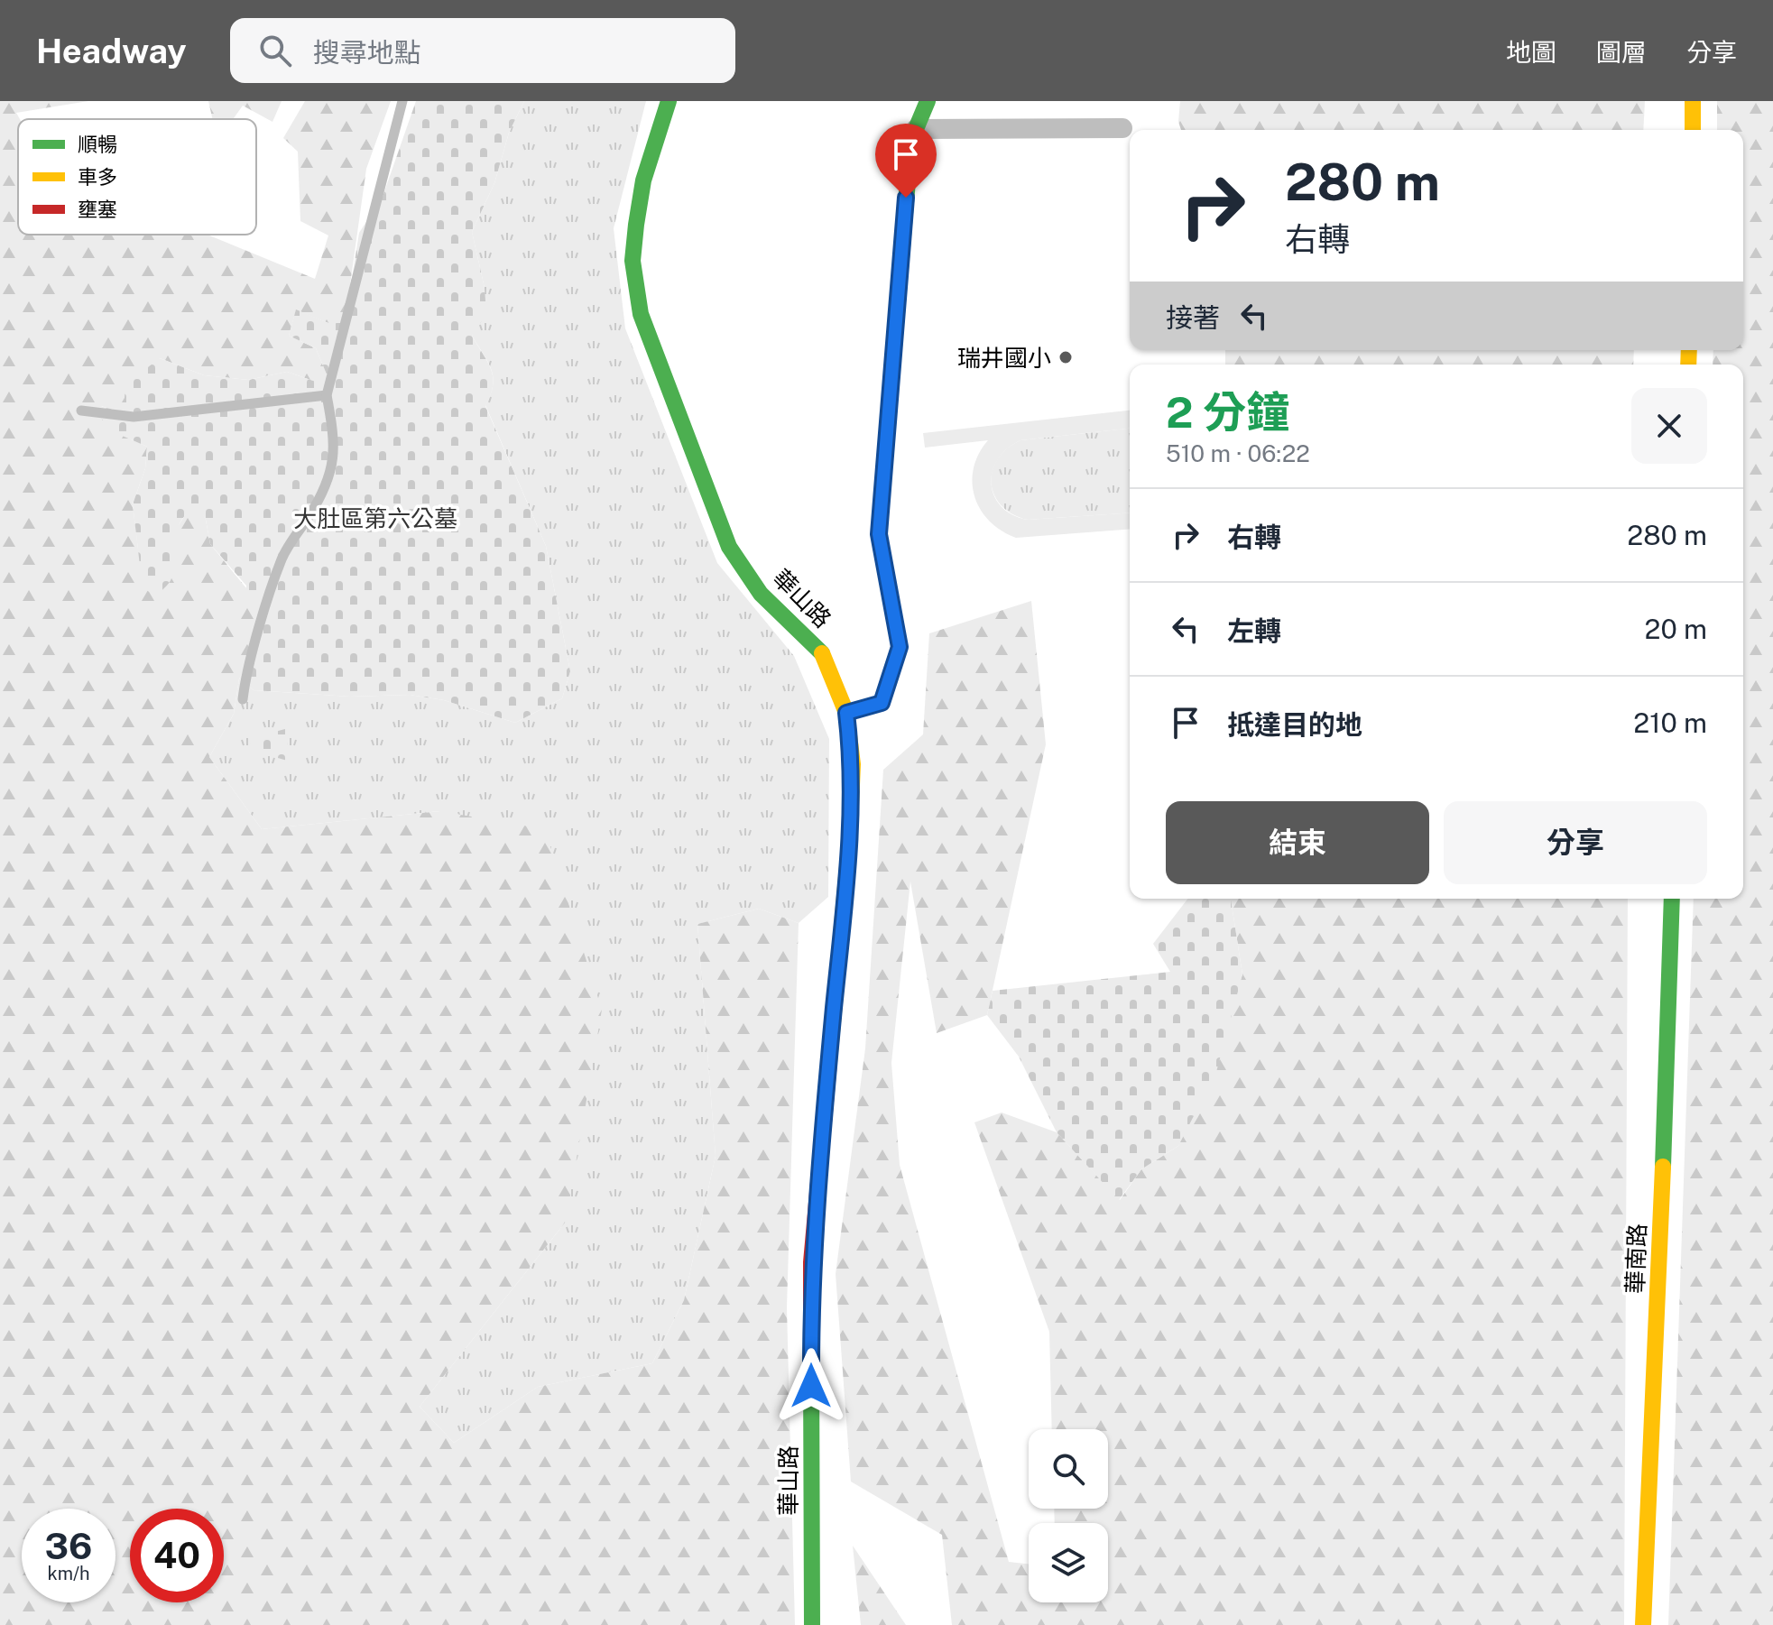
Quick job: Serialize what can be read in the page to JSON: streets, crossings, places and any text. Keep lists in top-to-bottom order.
{
  "streets": {
    "street": ["華山路", "華南路"]
  },
  "parks": ["大肚區第六公墓"],
  "places": ["瑞井國小"],
  "legend": ["順暢", "車多", "壅塞"],
  "page": {
    "header": "Headway",
    "search": "搜尋地點",
    "nav": ["地圖", "圖層", "分享"],
    "turn": ["280 m", "右轉"],
    "then": "接著",
    "heading": ["2 分鐘", "510 m · 06:22"],
    "list": [
      {
        "name": "右轉",
        "value": "280 m"
      },
      {
        "name": "左轉",
        "value": "20 m"
      },
      {
        "name": "抵達目的地",
        "value": "210 m"
      }
    ],
    "buttons": ["結束", "分享"],
    "speed": "36 km/h",
    "limit": "40"
  }
}
